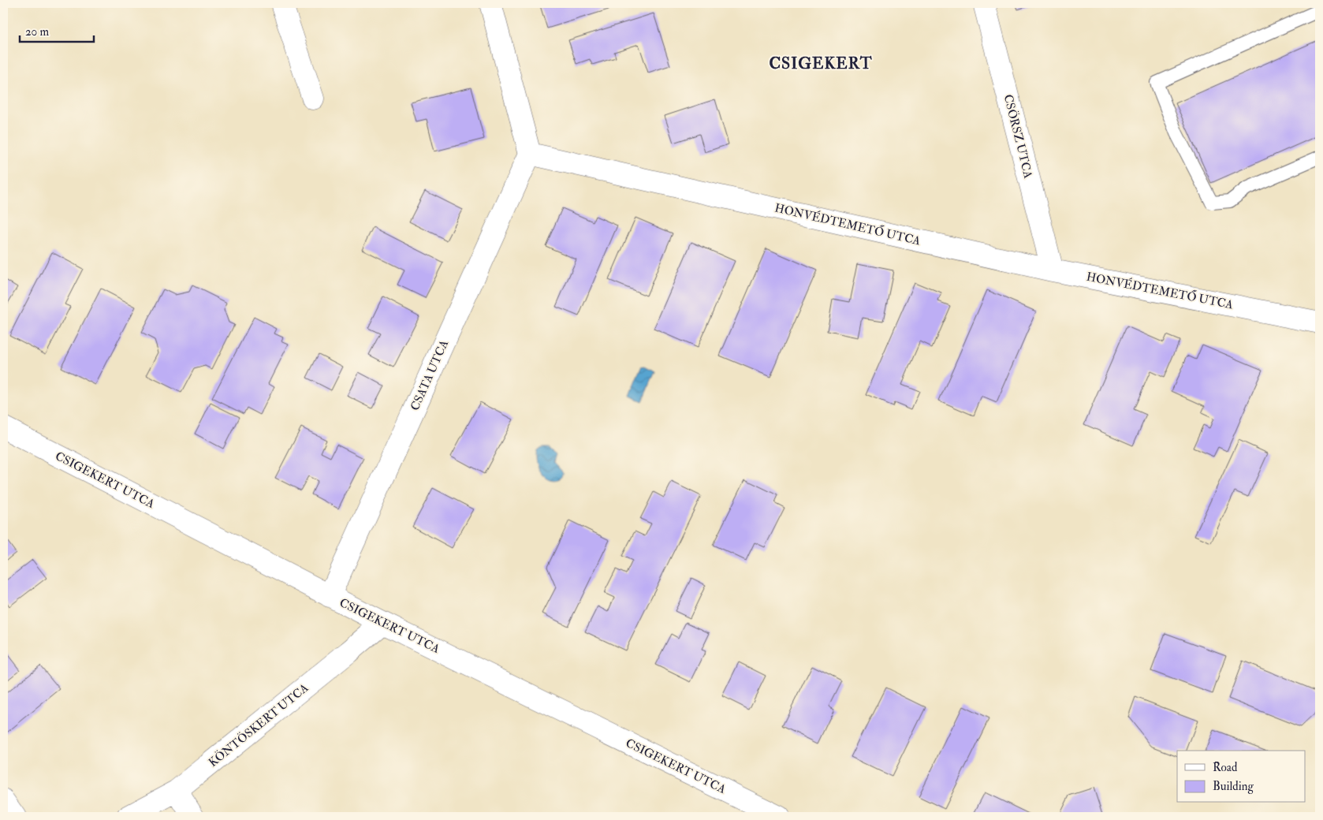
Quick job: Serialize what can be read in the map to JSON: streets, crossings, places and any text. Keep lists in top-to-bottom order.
{
  "streets": {
    "street": [
      "CSÖRSZ UTCA",
      "HONVÉDTEMETŐ UTCA",
      "CSATA UTCA",
      "CSIGEKERT UTCA",
      "KÖNTÖSKERT UTCA"
    ]
  },
  "crossings": [
    ["CSÖRSZ UTCA", "HONVÉDTEMETŐ UTCA"],
    ["HONVÉDTEMETŐ UTCA", "CSATA UTCA"],
    ["CSATA UTCA", "CSIGEKERT UTCA"],
    ["CSIGEKERT UTCA", "KÖNTÖSKERT UTCA"]
  ],
  "districts": ["CSIGEKERT"],
  "legend": ["Road", "Building"],
  "scale_bar": "20 m"
}
